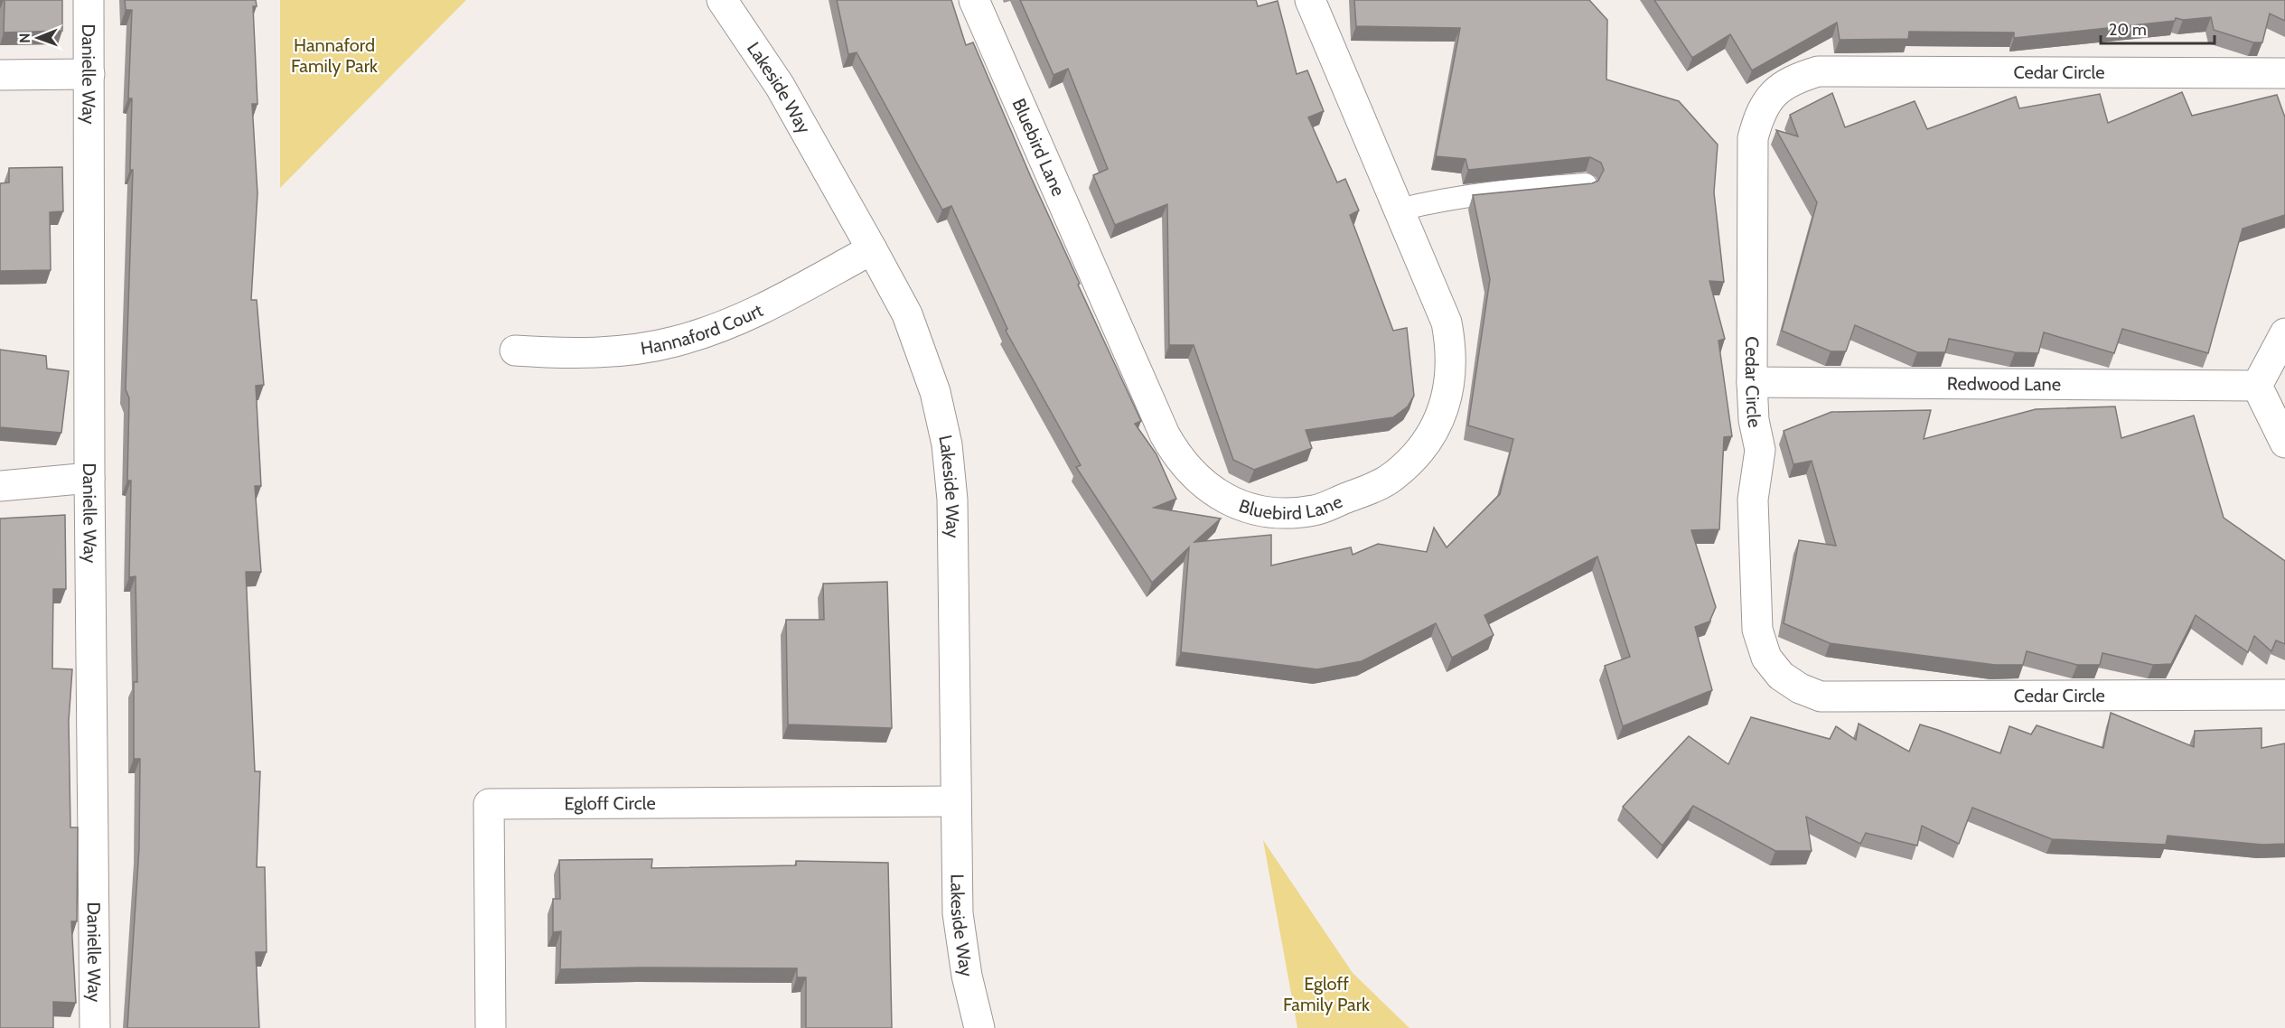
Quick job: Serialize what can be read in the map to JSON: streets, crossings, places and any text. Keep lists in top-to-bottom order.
{
  "streets": {
    "street": [
      "Cedar Circle",
      "Danielle Way",
      "Lakeside Way",
      "Bluebird Lane",
      "Hannaford Court",
      "Redwood Lane",
      "Egloff Circle"
    ]
  },
  "crossings": [
    ["Cedar Circle", "Redwood Lane"],
    ["Lakeside Way", "Hannaford Court"],
    ["Lakeside Way", "Egloff Circle"]
  ],
  "parks": ["Hannaford Family Park", "Egloff Family Park"],
  "scale_bar": "20 m",
  "north": "left"
}
